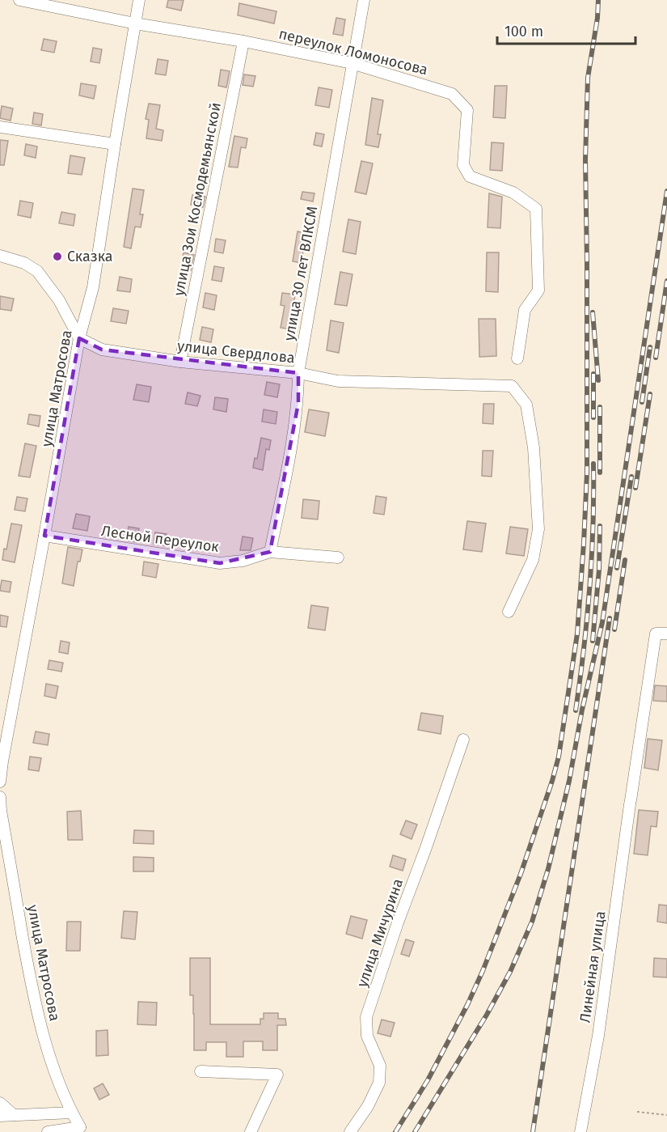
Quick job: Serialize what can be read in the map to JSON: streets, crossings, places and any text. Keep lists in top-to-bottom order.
{
  "streets": {
    "street": [
      "переулок Ломоносова",
      "улица Зои Космодемьянской",
      "улица 30 лет ВЛКСМ",
      "улица Свердлова",
      "улица Матросова",
      "Лесной переулок",
      "улица Мичурина",
      "Линейная улица"
    ]
  },
  "crossings": [
    ["переулок Ломоносова", "улица Зои Космодемьянской"],
    ["переулок Ломоносова", "улица 30 лет ВЛКСМ"],
    ["переулок Ломоносова", "улица Матросова"],
    ["улица Зои Космодемьянской", "улица Свердлова"],
    ["улица 30 лет ВЛКСМ", "улица Свердлова"],
    ["улица 30 лет ВЛКСМ", "Лесной переулок"],
    ["улица Свердлова", "улица Матросова"],
    ["улица Матросова", "Лесной переулок"]
  ],
  "places": ["Сказка"],
  "scale_bar": "100 m"
}
